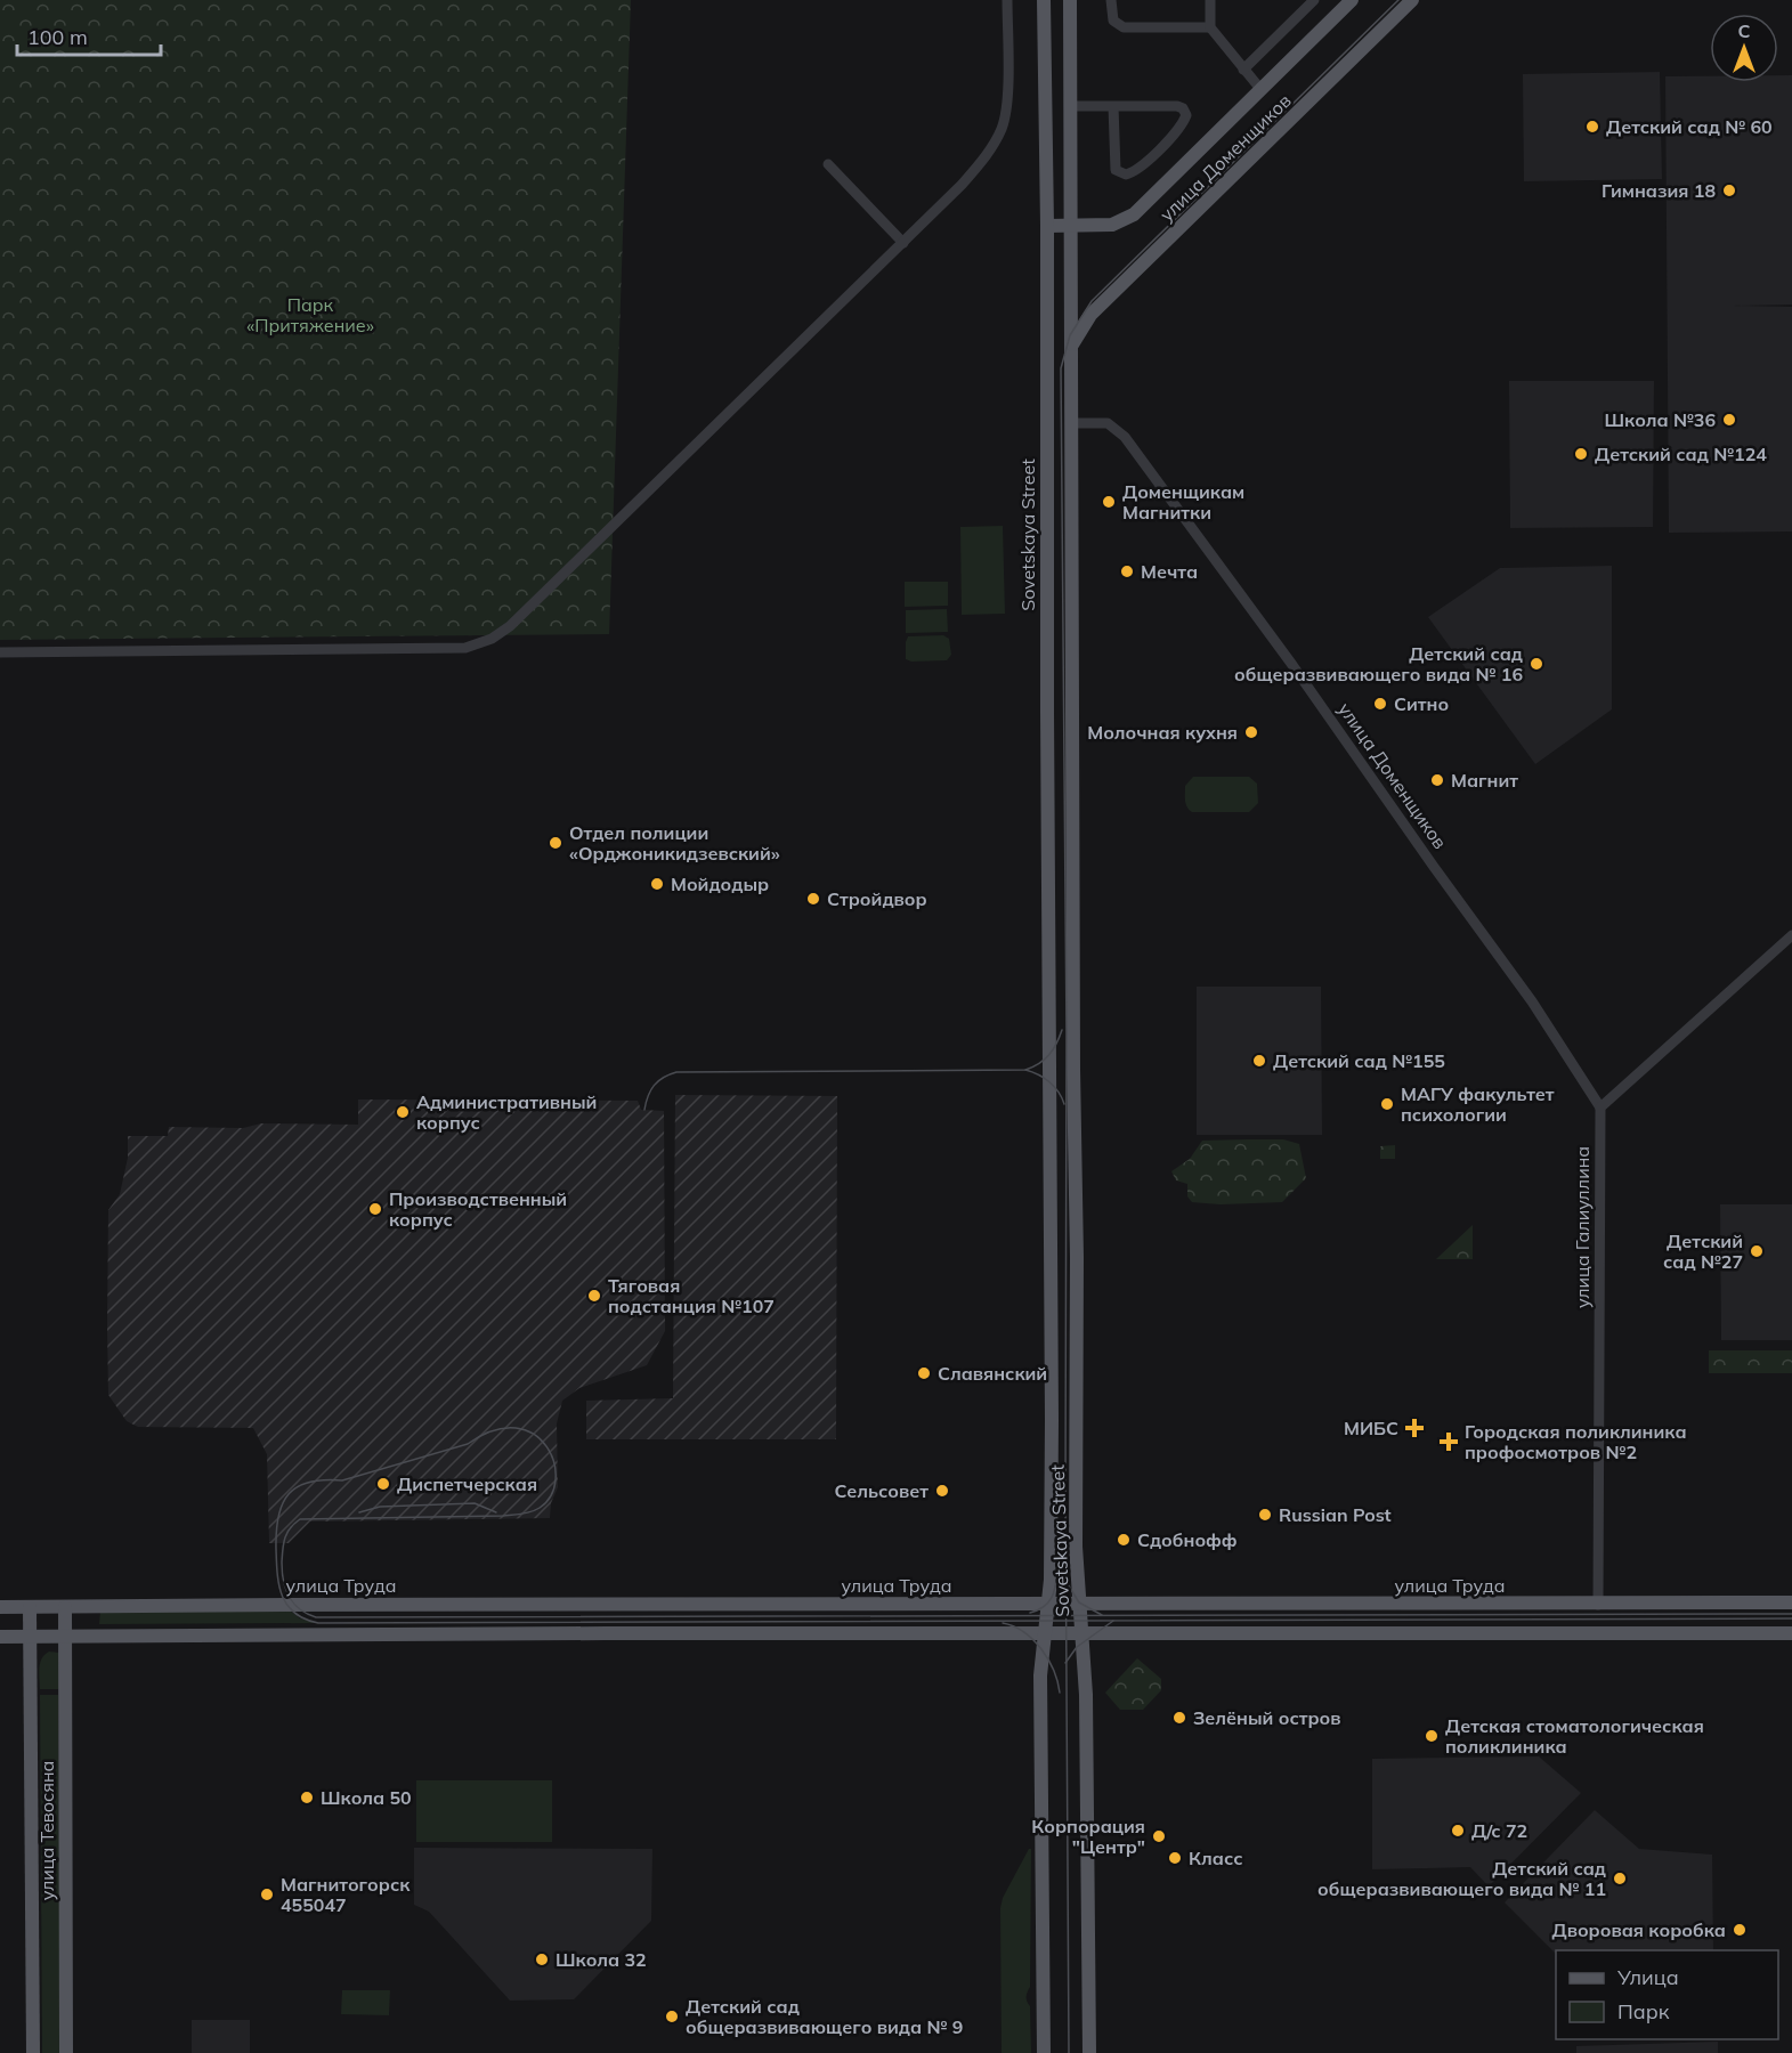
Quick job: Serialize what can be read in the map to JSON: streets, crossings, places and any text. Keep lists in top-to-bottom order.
{
  "streets": {
    "main road": [
      "улица Доменщиков",
      "Sovetskaya Street",
      "улица Труда",
      "улица Тевосяна"
    ],
    "street": ["улица Галиуллина"]
  },
  "crossings": [
    ["улица Доменщиков", "Sovetskaya Street"],
    ["улица Доменщиков", "улица Галиуллина"],
    ["Sovetskaya Street", "улица Труда"],
    ["улица Галиуллина", "улица Труда"],
    ["улица Труда", "улица Тевосяна"]
  ],
  "parks": ["Парк «Притяжение»"],
  "places": {
    "other": [
      "Детский сад № 60",
      "Гимназия 18",
      "Школа №36",
      "Детский сад №124",
      "Доменщикам Магнитки",
      "Мечта",
      "Детский сад общеразвивающего вида № 16",
      "Ситно",
      "Молочная кухня",
      "Магнит",
      "Отдел полиции «Орджоникидзевский»",
      "Мойдодыр",
      "Стройдвор",
      "Детский сад №155",
      "МАГУ факультет психологии",
      "Административный корпус",
      "Производственный корпус",
      "Детский сад №27",
      "Тяговая подстанция №107",
      "Славянский",
      "Диспетчерская",
      "Сельсовет",
      "Russian Post",
      "Сдобнофф",
      "Зелёный остров",
      "Детская стоматологическая поликлиника",
      "Школа 50",
      "Д/с 72",
      "Корпорация \"Центр\"",
      "Класс",
      "Детский сад общеразвивающего вида № 11",
      "Магнитогорск 455047",
      "Дворовая коробка",
      "Школа 32",
      "Детский сад общеразвивающего вида № 9"
    ],
    "health": ["МИБС", "Городская поликлиника профосмотров №2"]
  },
  "legend": ["Улица", "Парк"],
  "scale_bar": "100 m",
  "north": "top"
}
